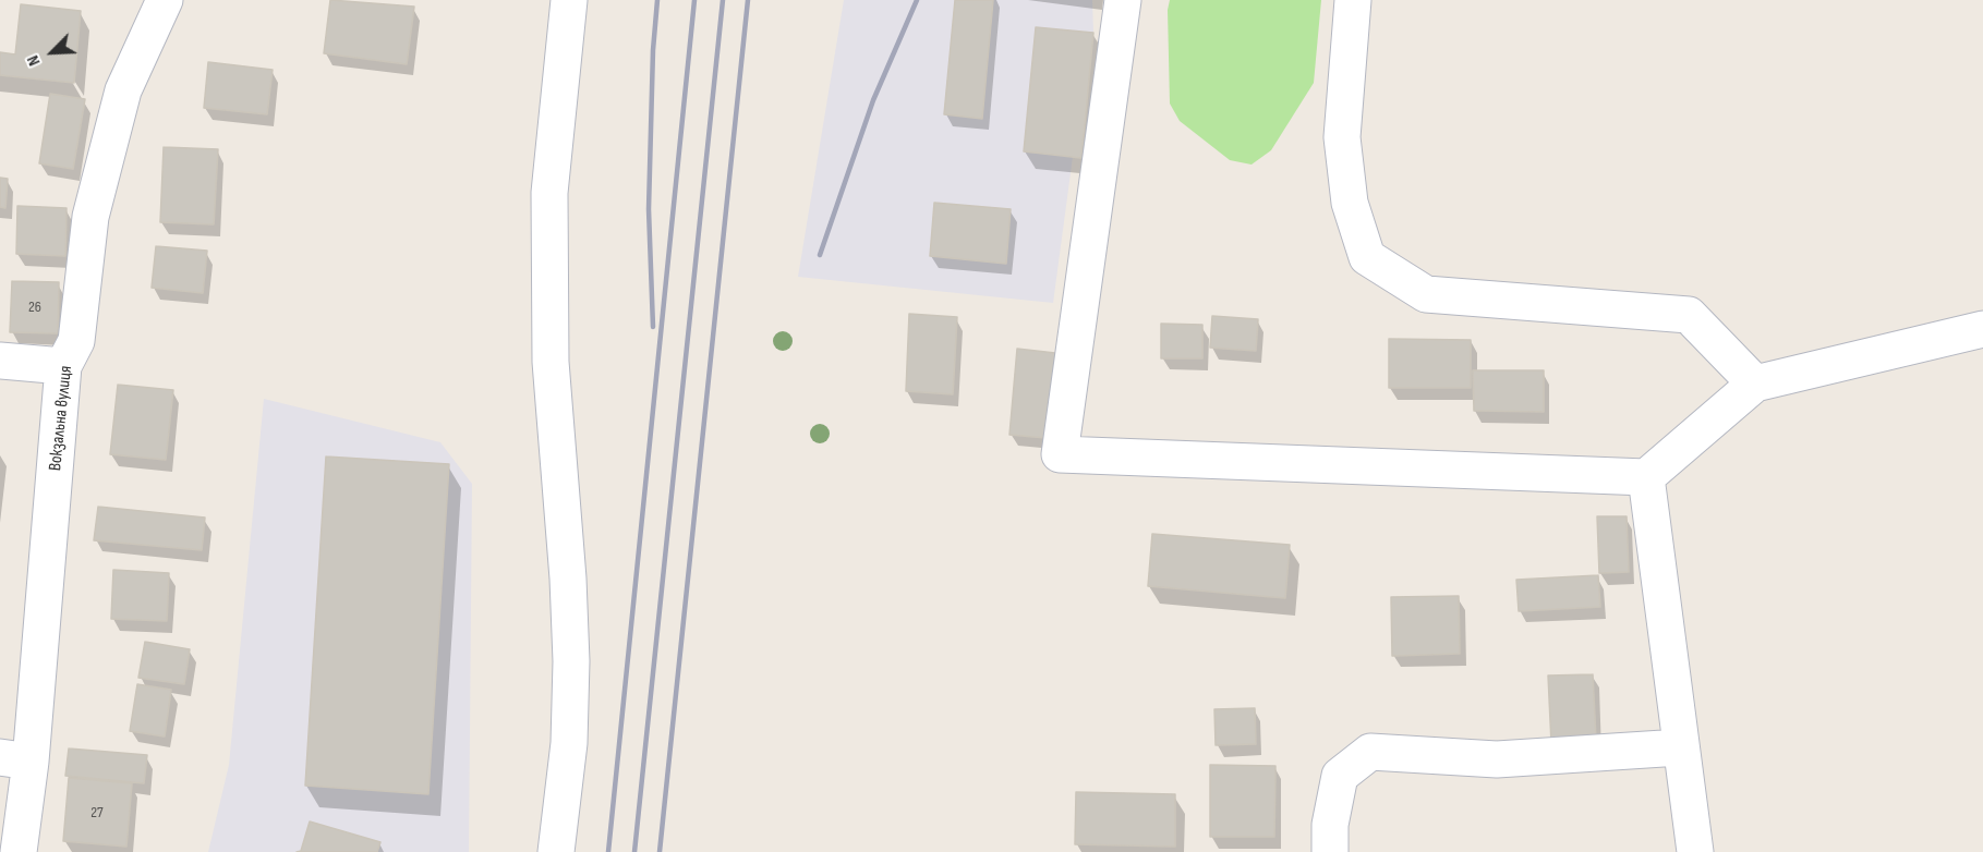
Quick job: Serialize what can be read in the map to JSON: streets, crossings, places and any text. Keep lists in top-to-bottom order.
{
  "streets": {
    "street": ["Вокзальна вулиця"]
  },
  "house_numbers": ["26", "27"],
  "north": "bottom left"
}
